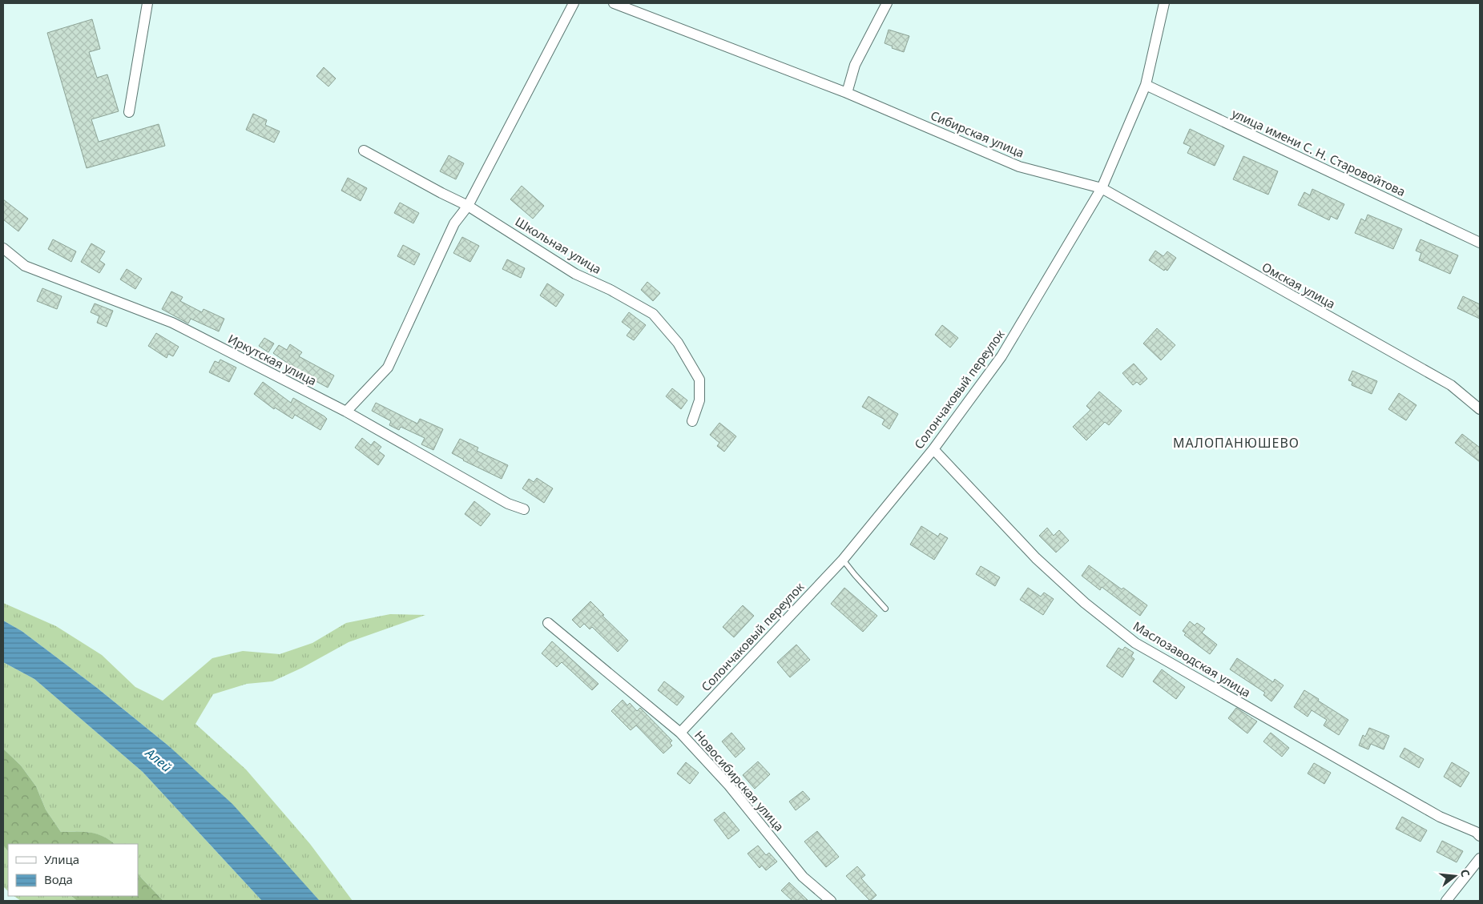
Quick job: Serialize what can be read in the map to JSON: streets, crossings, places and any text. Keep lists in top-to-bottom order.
{
  "streets": {
    "street": [
      "Сибирская улица",
      "улица имени С. Н. Старовойтова",
      "Школьная улица",
      "Омская улица",
      "Иркутская улица",
      "Солончаковый переулок",
      "Маслозаводская улица",
      "Новосибирская улица"
    ]
  },
  "crossings": [
    ["Сибирская улица", "Омская улица"],
    ["Сибирская улица", "Солончаковый переулок"],
    ["улица имени С. Н. Старовойтова", "Солончаковый переулок"],
    ["Омская улица", "Солончаковый переулок"],
    ["Солончаковый переулок", "Маслозаводская улица"],
    ["Солончаковый переулок", "Новосибирская улица"]
  ],
  "districts": ["МАЛОПАНЮШЕВО"],
  "water": ["Алей"],
  "legend": ["Улица", "Вода"],
  "north": "right"
}
